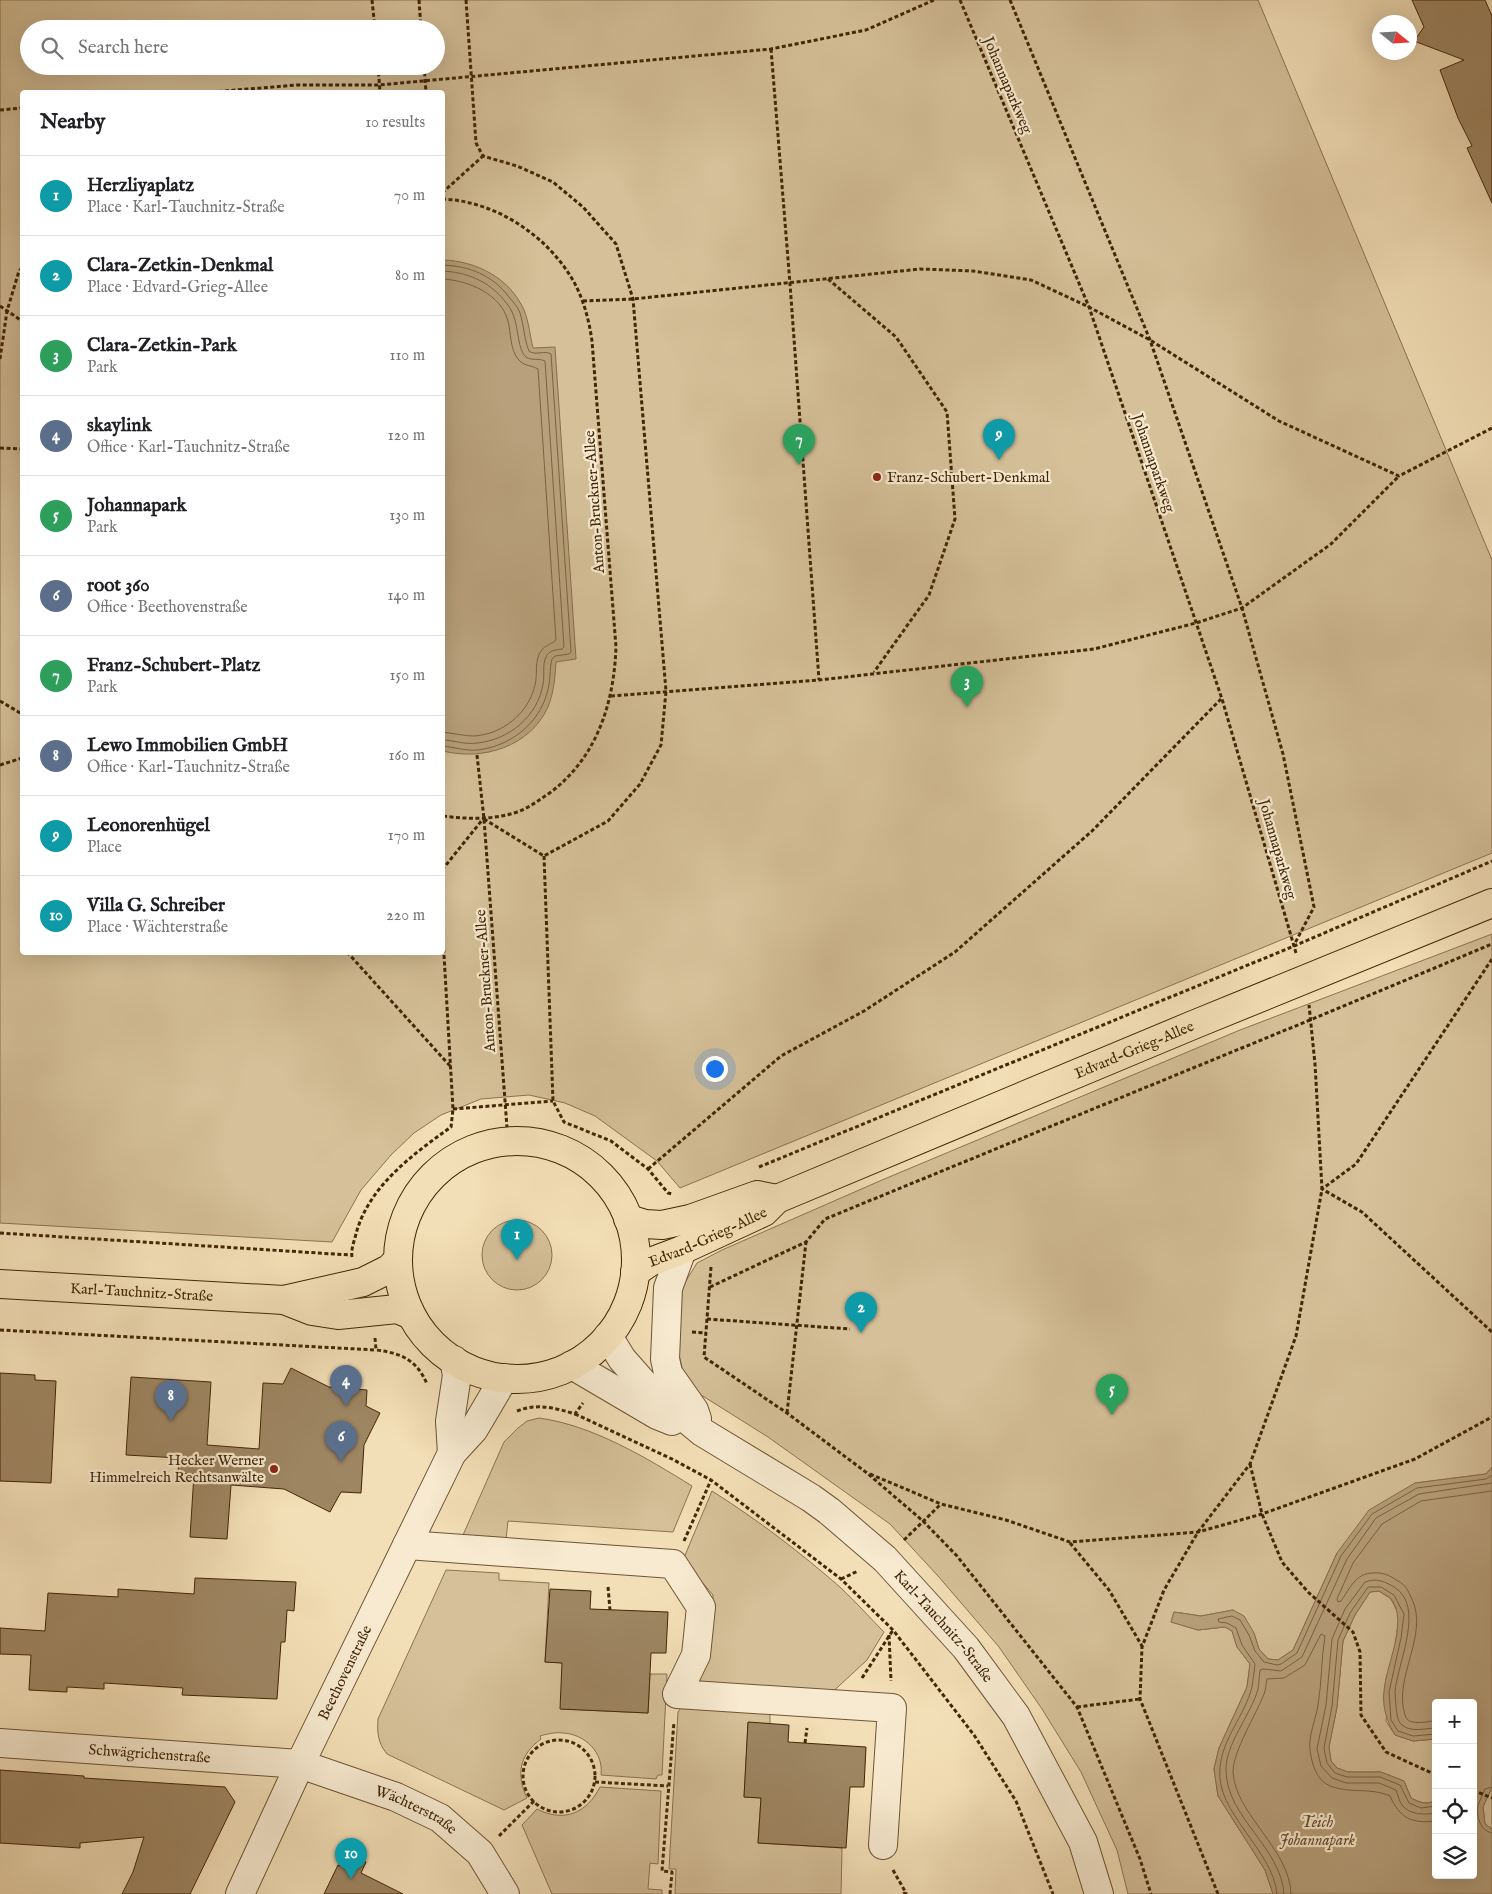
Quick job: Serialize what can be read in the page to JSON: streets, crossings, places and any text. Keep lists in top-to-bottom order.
{
  "streets": {
    "main road": ["Edvard-Grieg-Allee", "Karl-Tauchnitz-Straße"],
    "street": ["Beethovenstraße", "Schwägrichenstraße", "Wächterstraße"],
    "path": ["Johannaparkweg", "Anton-Bruckner-Allee"]
  },
  "crossings": [
    ["Johannaparkweg", "Edvard-Grieg-Allee"],
    ["Beethovenstraße", "Schwägrichenstraße"],
    ["Beethovenstraße", "Wächterstraße"],
    ["Schwägrichenstraße", "Wächterstraße"]
  ],
  "water": ["Teich Johannapark"],
  "places": ["Franz-Schubert-Denkmal", "Hecker Werner Himmelreich Rechtsanwälte"],
  "north": "right",
  "page": {
    "search": "Search here",
    "heading": ["Nearby", "10 results"],
    "list": [
      {
        "mark": "1",
        "name": "Herzliyaplatz",
        "note": "Place · Karl-Tauchnitz-Straße",
        "value": "70 m"
      },
      {
        "mark": "2",
        "name": "Clara-Zetkin-Denkmal",
        "note": "Place · Edvard-Grieg-Allee",
        "value": "80 m"
      },
      {
        "mark": "3",
        "name": "Clara-Zetkin-Park",
        "note": "Park",
        "value": "110 m"
      },
      {
        "mark": "4",
        "name": "skaylink",
        "note": "Office · Karl-Tauchnitz-Straße",
        "value": "120 m"
      },
      {
        "mark": "5",
        "name": "Johannapark",
        "note": "Park",
        "value": "130 m"
      },
      {
        "mark": "6",
        "name": "root 360",
        "note": "Office · Beethovenstraße",
        "value": "140 m"
      },
      {
        "mark": "7",
        "name": "Franz-Schubert-Platz",
        "note": "Park",
        "value": "150 m"
      },
      {
        "mark": "8",
        "name": "Lewo Immobilien GmbH",
        "note": "Office · Karl-Tauchnitz-Straße",
        "value": "160 m"
      },
      {
        "mark": "9",
        "name": "Leonorenhügel",
        "note": "Place",
        "value": "170 m"
      },
      {
        "mark": "10",
        "name": "Villa G. Schreiber",
        "note": "Place · Wächterstraße",
        "value": "220 m"
      }
    ],
    "pins": [
      "9",
      "7",
      "3",
      "1",
      "2",
      "4",
      "5",
      "8",
      "6",
      "10"
    ],
    "map_buttons": ["+", "−"]
  }
}
